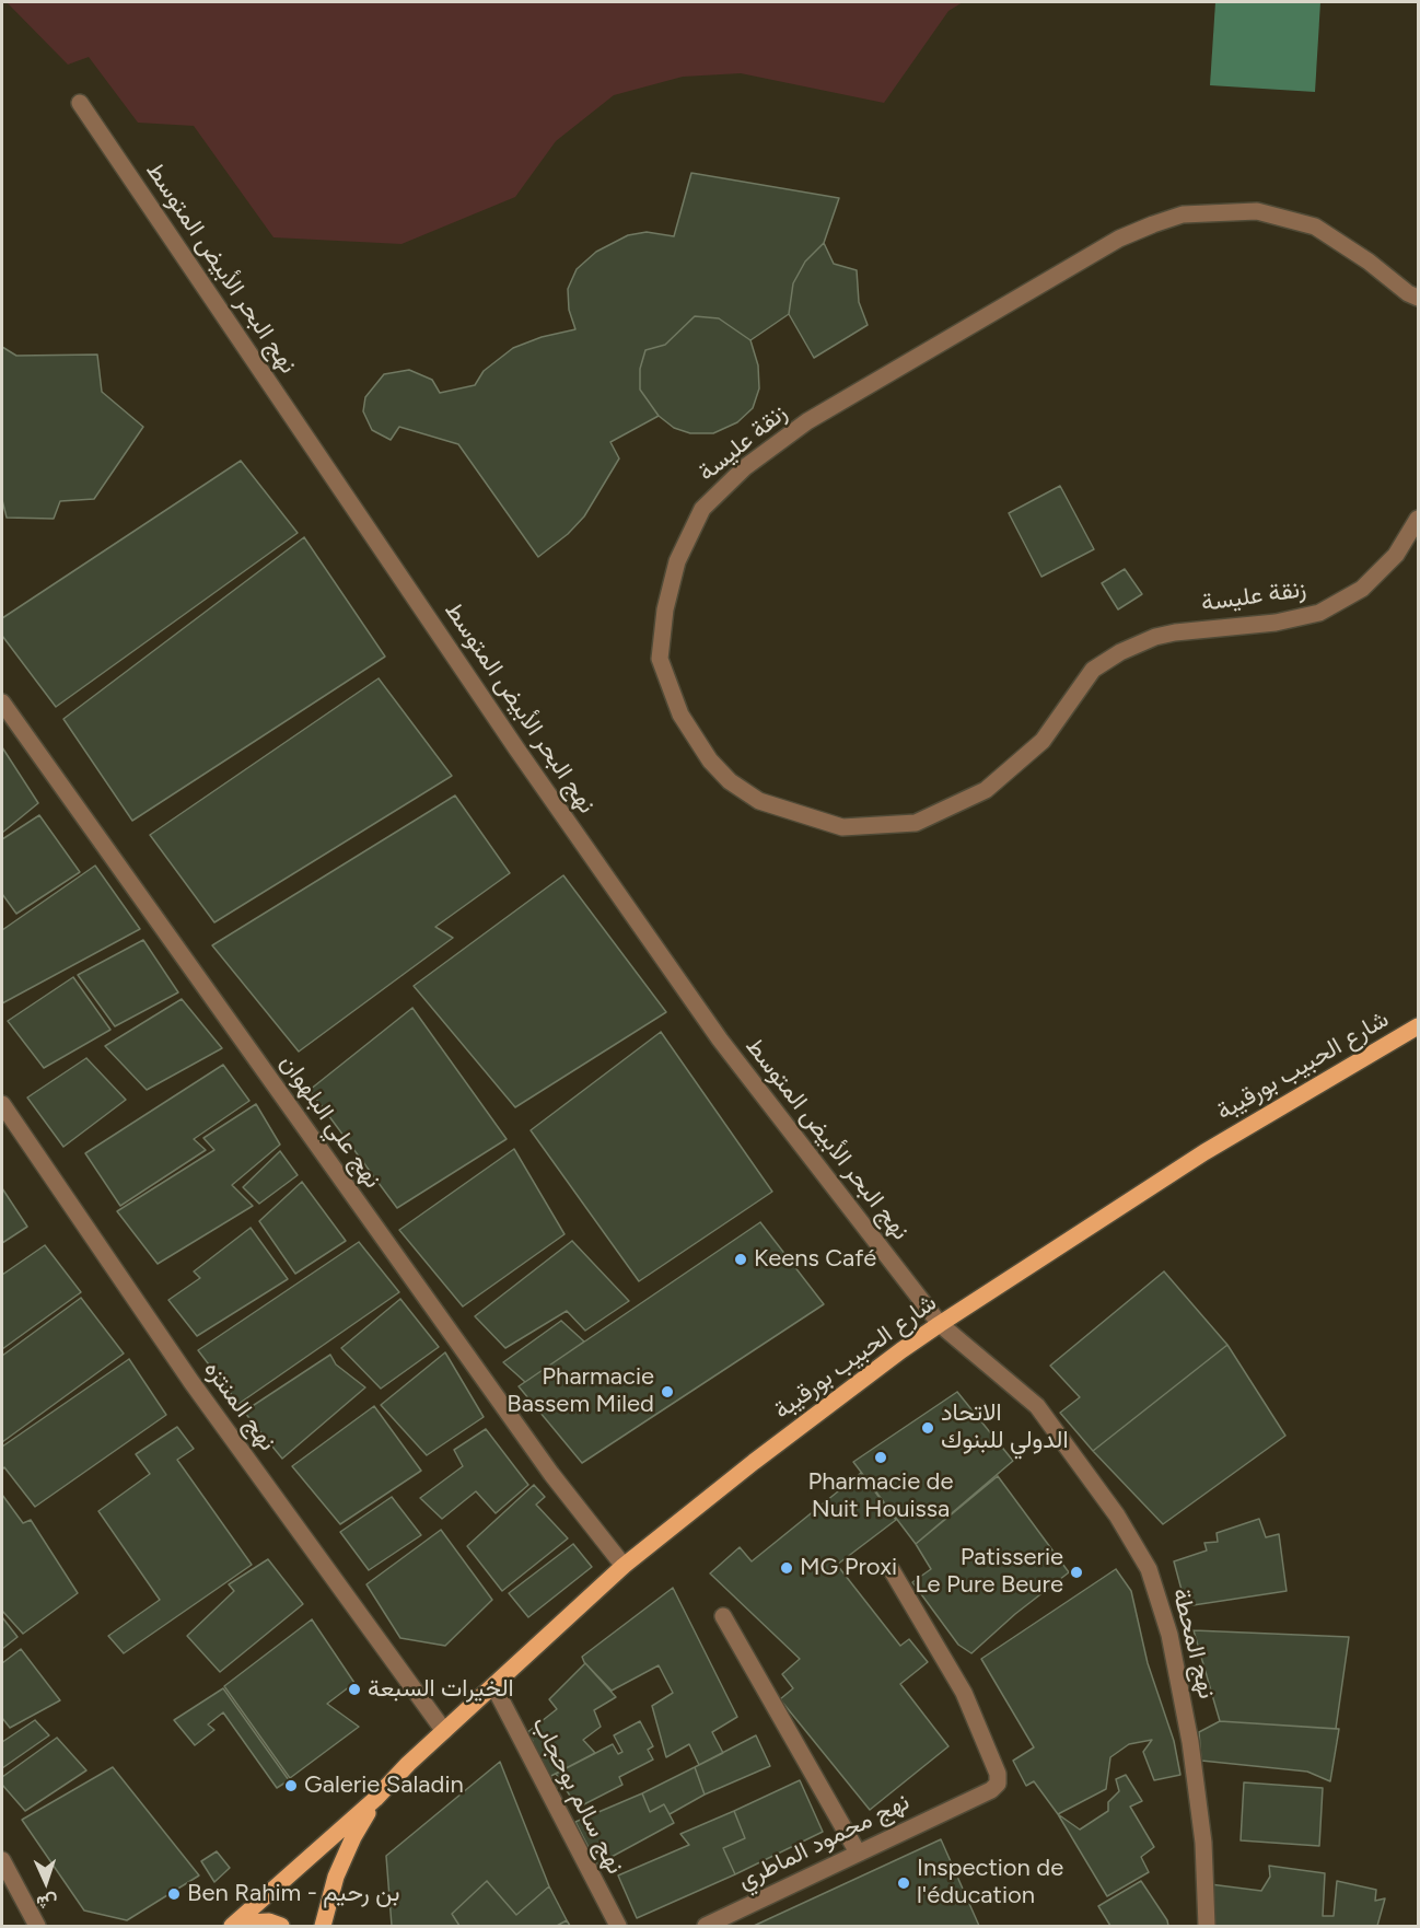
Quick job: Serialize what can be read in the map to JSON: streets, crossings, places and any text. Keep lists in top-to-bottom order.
{
  "streets": {
    "main road": ["شارع الحبيب بورقيبة"],
    "street": [
      "نهج البحر الأبيض المتوسط",
      "زنقة عليسة",
      "نهج علي البلهوان",
      "نهج المنتزه",
      "نهج المحطة",
      "نهج سالم بوحجاب",
      "نهج محمود الماطري"
    ]
  },
  "crossings": [
    ["نهج البحر الأبيض المتوسط", "شارع الحبيب بورقيبة"],
    ["نهج البحر الأبيض المتوسط", "نهج المحطة"],
    ["شارع الحبيب بورقيبة", "نهج علي البلهوان"],
    ["شارع الحبيب بورقيبة", "نهج المنتزه"],
    ["شارع الحبيب بورقيبة", "نهج سالم بوحجاب"]
  ],
  "places": [
    "Keens Café",
    "Pharmacie Bassem Miled",
    "الاتحاد الدولي للبنوك",
    "Pharmacie de Nuit Houissa",
    "MG Proxi",
    "Patisserie Le Pure Beure",
    "الخيرات السبعة",
    "Galerie Saladin",
    "Inspection de l'éducation",
    "Ben Rahim - بن رحيم"
  ],
  "north": "bottom"
}
